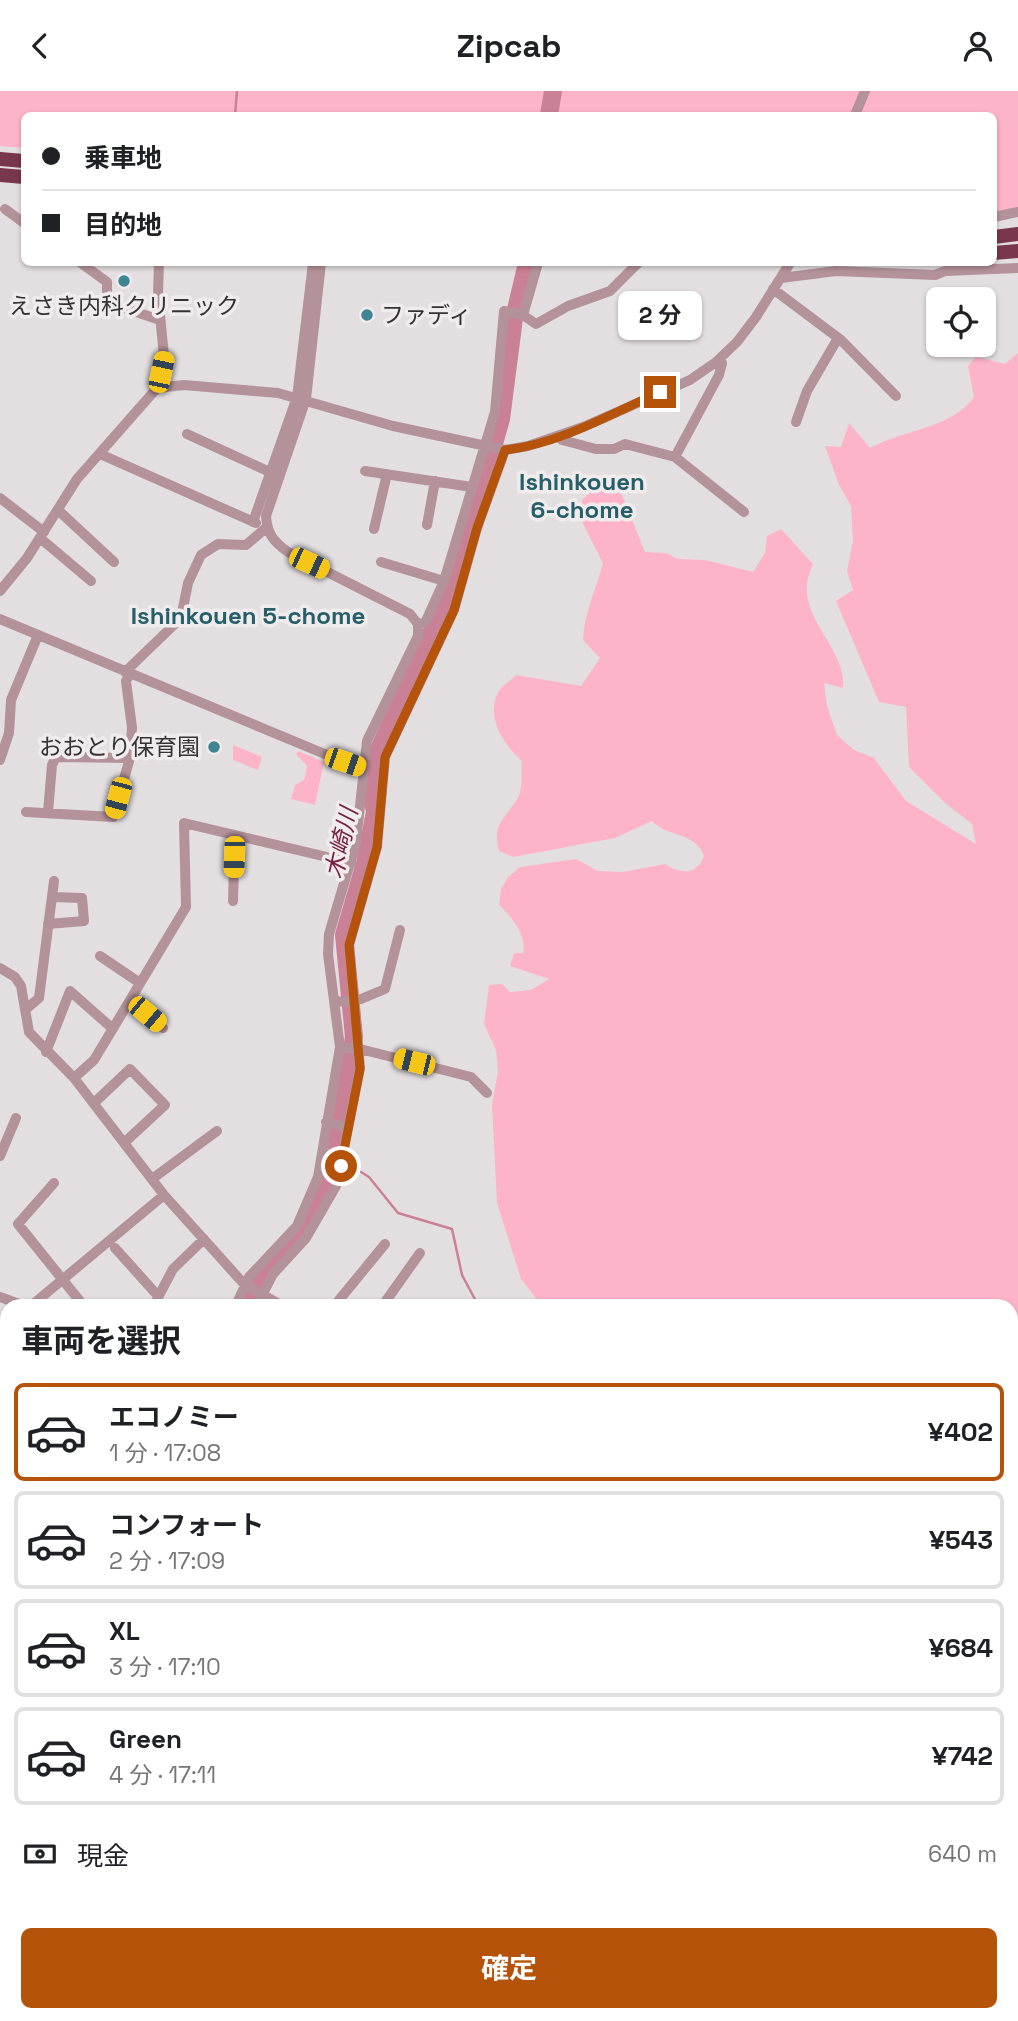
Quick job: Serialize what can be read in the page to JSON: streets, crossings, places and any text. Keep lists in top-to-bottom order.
{
  "districts": ["Ishinkouen 6-chome", "Ishinkouen 5-chome"],
  "water": ["木崎川"],
  "places": ["えさき内科クリニック", "ファディ", "おおとり保育園"],
  "page": {
    "header": "Zipcab",
    "banner": ["乗車地", "目的地"],
    "bubble": "2 分",
    "heading": "車両を選択",
    "list": [
      {
        "name": "エコノミー",
        "note": "1 分 · 17:08",
        "value": "¥402"
      },
      {
        "name": "コンフォート",
        "note": "2 分 · 17:09",
        "value": "¥543"
      },
      {
        "name": "XL",
        "note": "3 分 · 17:10",
        "value": "¥684"
      },
      {
        "name": "Green",
        "note": "4 分 · 17:11",
        "value": "¥742"
      }
    ],
    "pay": ["現金", "640 m"],
    "buttons": "確定"
  }
}
